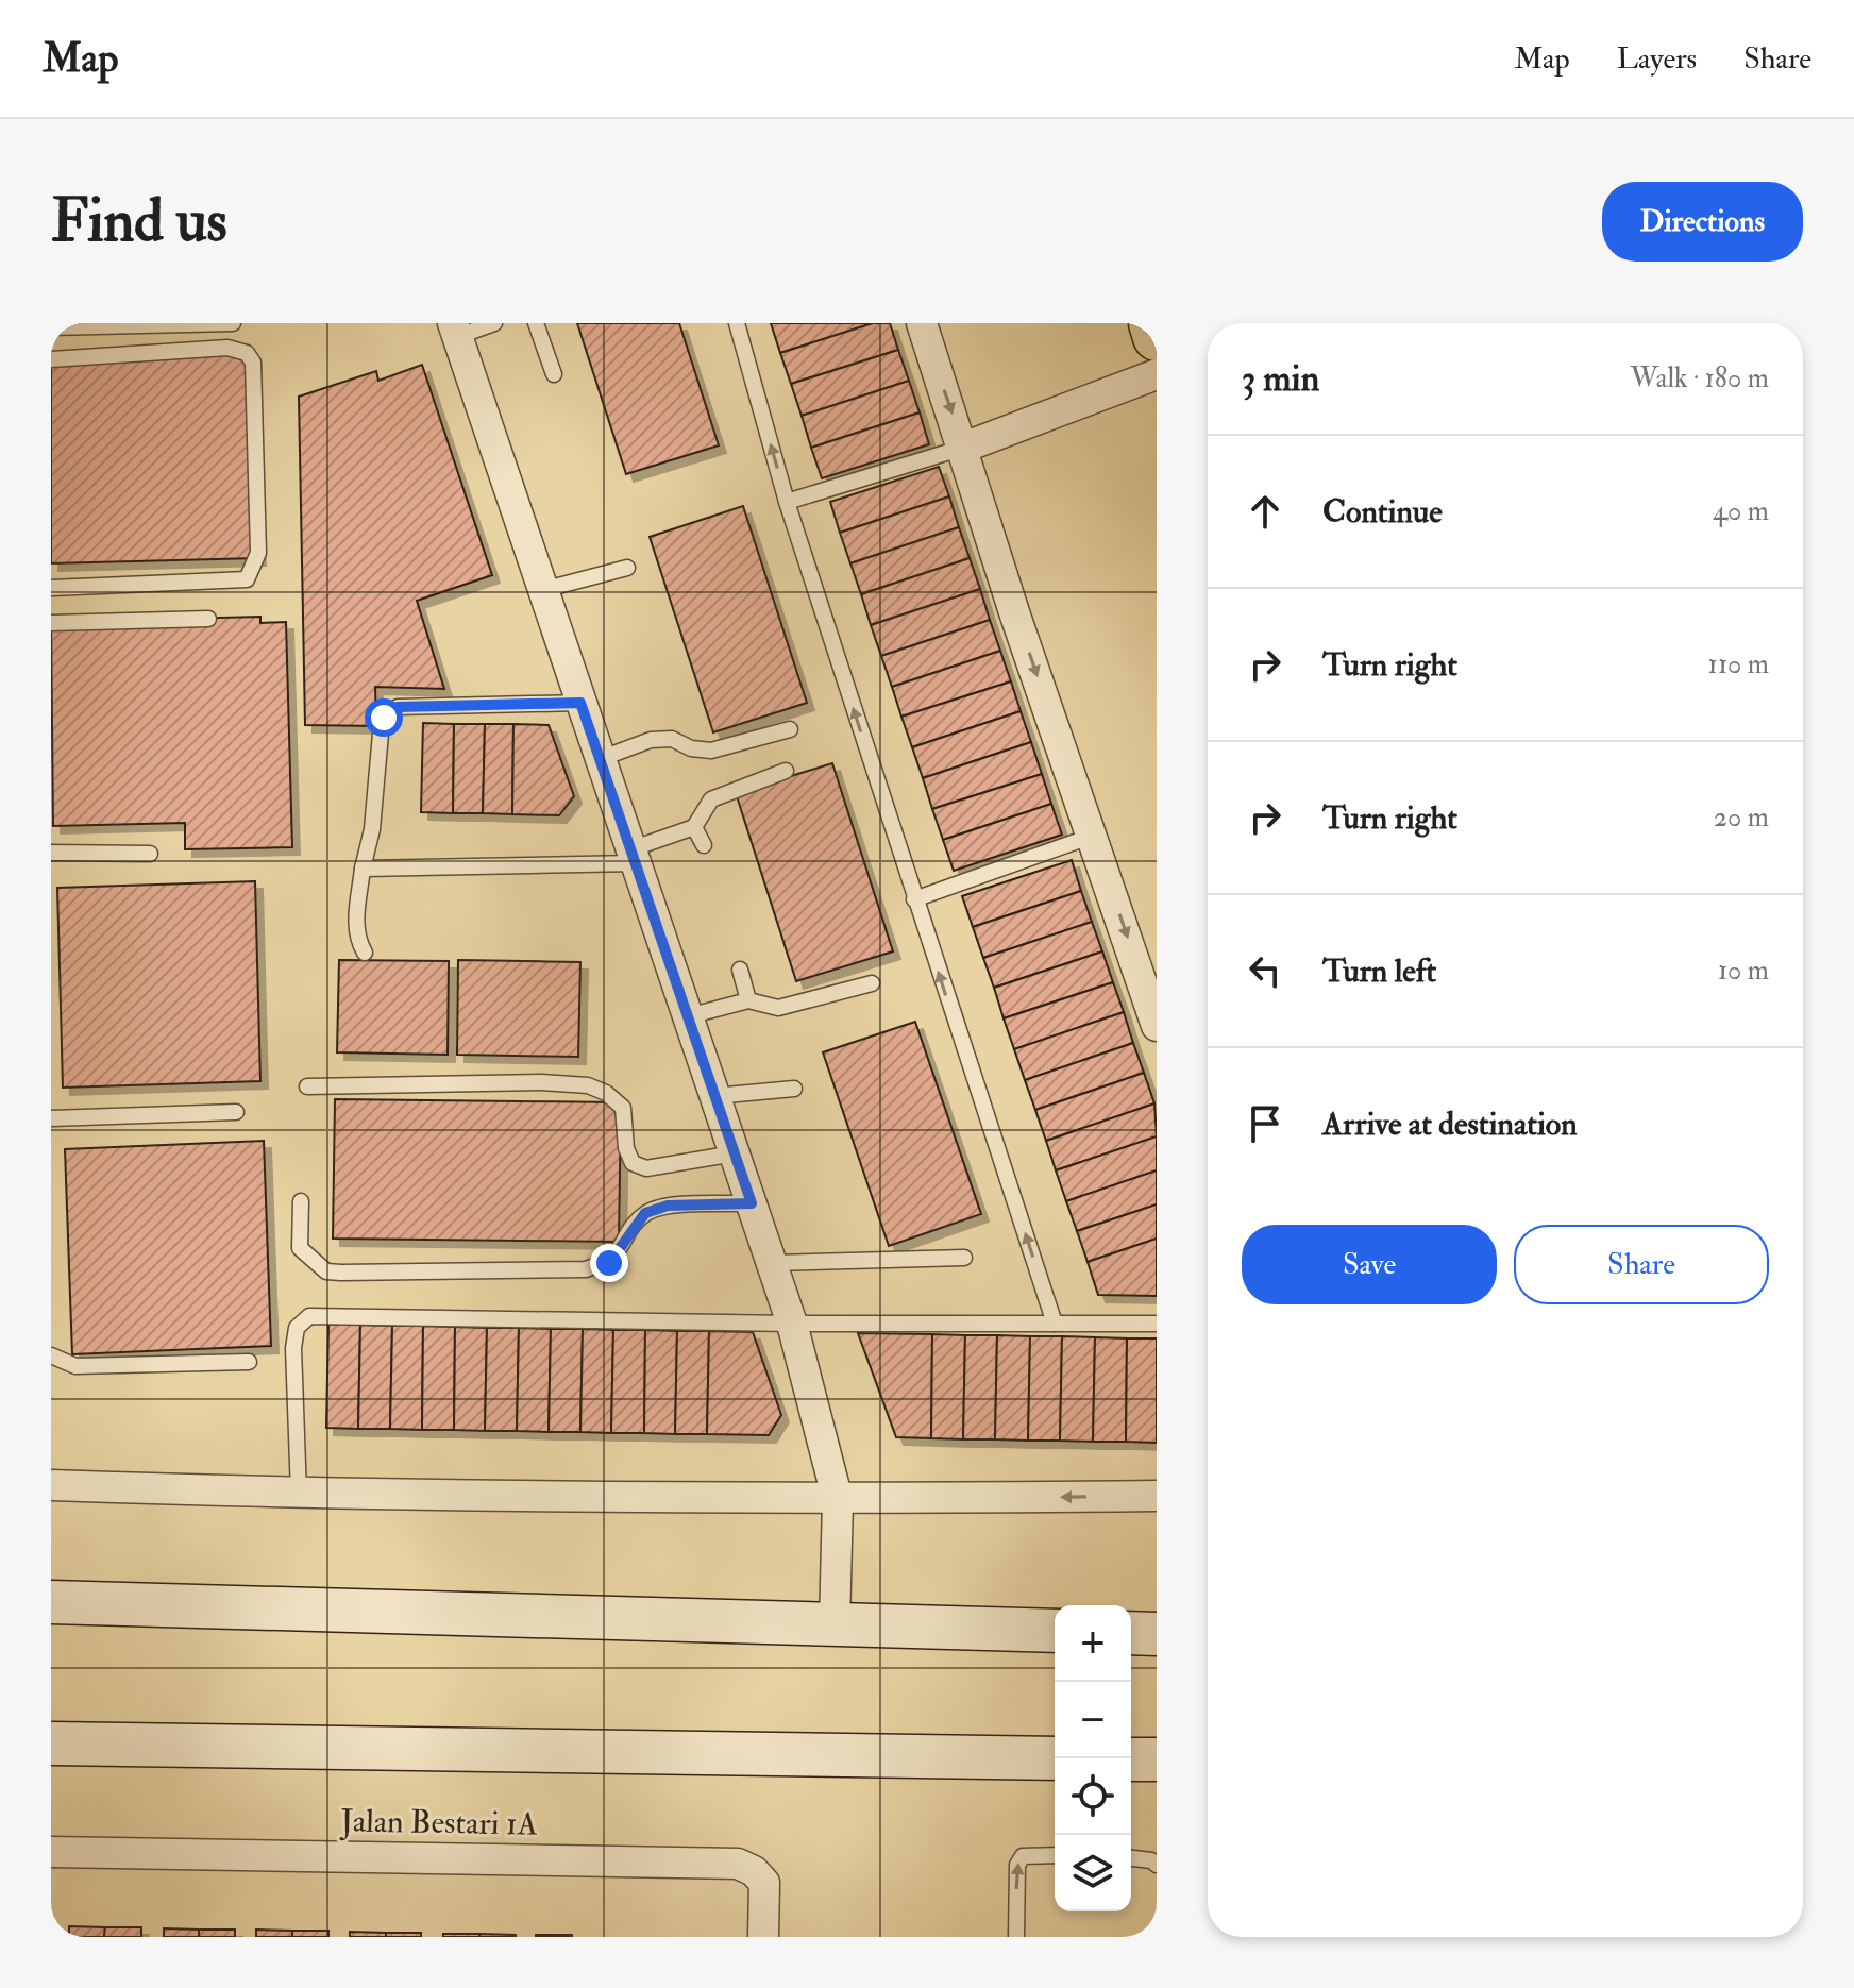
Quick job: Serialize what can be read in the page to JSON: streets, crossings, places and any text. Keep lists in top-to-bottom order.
{
  "streets": {
    "street": ["Jalan Bestari 1A"]
  },
  "page": {
    "header": "Map",
    "nav": ["Map", "Layers", "Share"],
    "buttons": [
      "Directions",
      ["Save", "Share"]
    ],
    "title": "Find us",
    "heading": ["3 min", "Walk · 180 m"],
    "list": [
      ["Continue", "40 m"],
      ["Turn right", "110 m"],
      ["Turn right", "20 m"],
      ["Turn left", "10 m"],
      "Arrive at destination"
    ],
    "map_buttons": ["+", "−"]
  }
}
